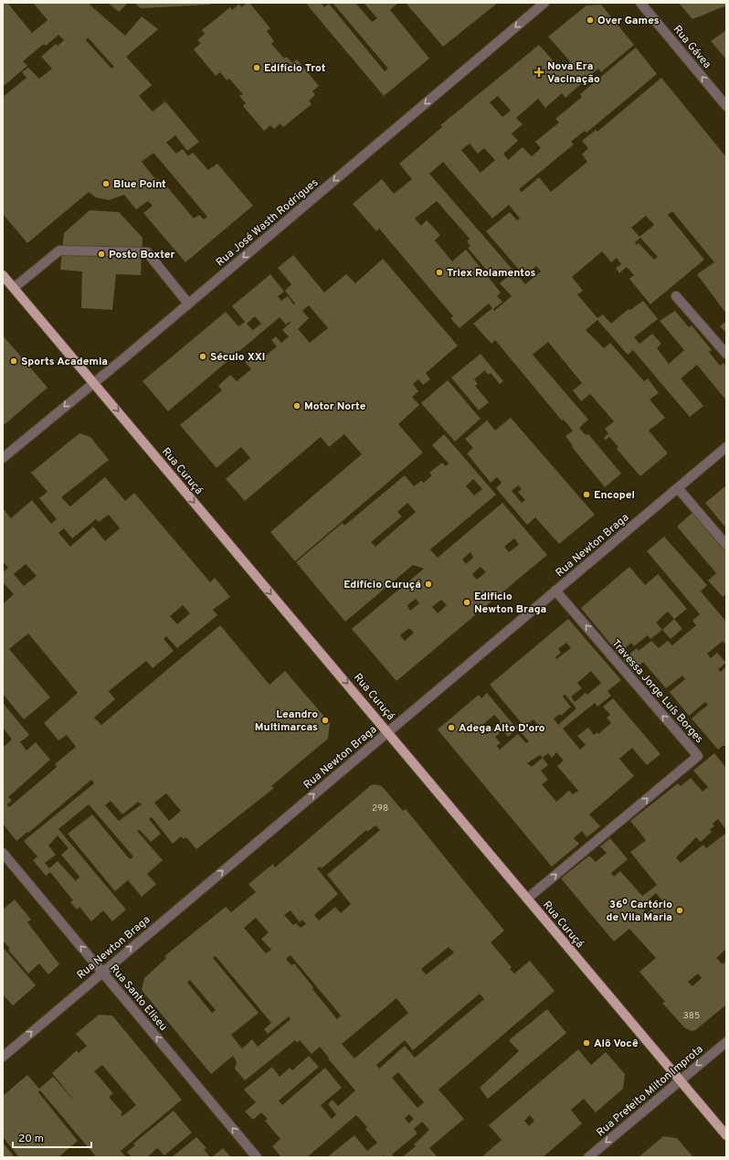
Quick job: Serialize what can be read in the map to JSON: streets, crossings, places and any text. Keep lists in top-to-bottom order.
{
  "streets": {
    "main road": ["Rua Curuçá"],
    "street": [
      "Rua Gávea",
      "Rua José Wasth Rodrigues",
      "Rua Newton Braga",
      "Travessa Jorge Luís Borges",
      "Rua Santo Eliseu",
      "Rua Prefeito Milton Improta"
    ]
  },
  "crossings": [
    ["Rua José Wasth Rodrigues", "Rua Curuçá"],
    ["Rua Curuçá", "Rua Newton Braga"],
    ["Rua Curuçá", "Travessa Jorge Luís Borges"],
    ["Rua Curuçá", "Rua Prefeito Milton Improta"],
    ["Rua Newton Braga", "Travessa Jorge Luís Borges"],
    ["Rua Newton Braga", "Rua Santo Eliseu"]
  ],
  "one_way": [
    "Rua Gávea",
    "Rua José Wasth Rodrigues",
    "Rua Curuçá",
    "Rua Newton Braga",
    "Rua Santo Eliseu",
    "Rua Prefeito Milton Improta"
  ],
  "places": {
    "other": [
      "Over Games",
      "Edifício Trot",
      "Blue Point",
      "Posto Boxter",
      "Triex Rolamentos",
      "Século XXI",
      "Sports Academia",
      "Motor Norte",
      "Encopel",
      "Edifício Curuçá",
      "Edificio Newton Braga",
      "Leandro Multimarcas",
      "Adega Alto D'oro",
      "36º Cartório de Vila Maria",
      "Alô Você"
    ],
    "health": ["Nova Era Vacinação"]
  },
  "house_numbers": ["298", "385"],
  "scale_bar": "20 m"
}
